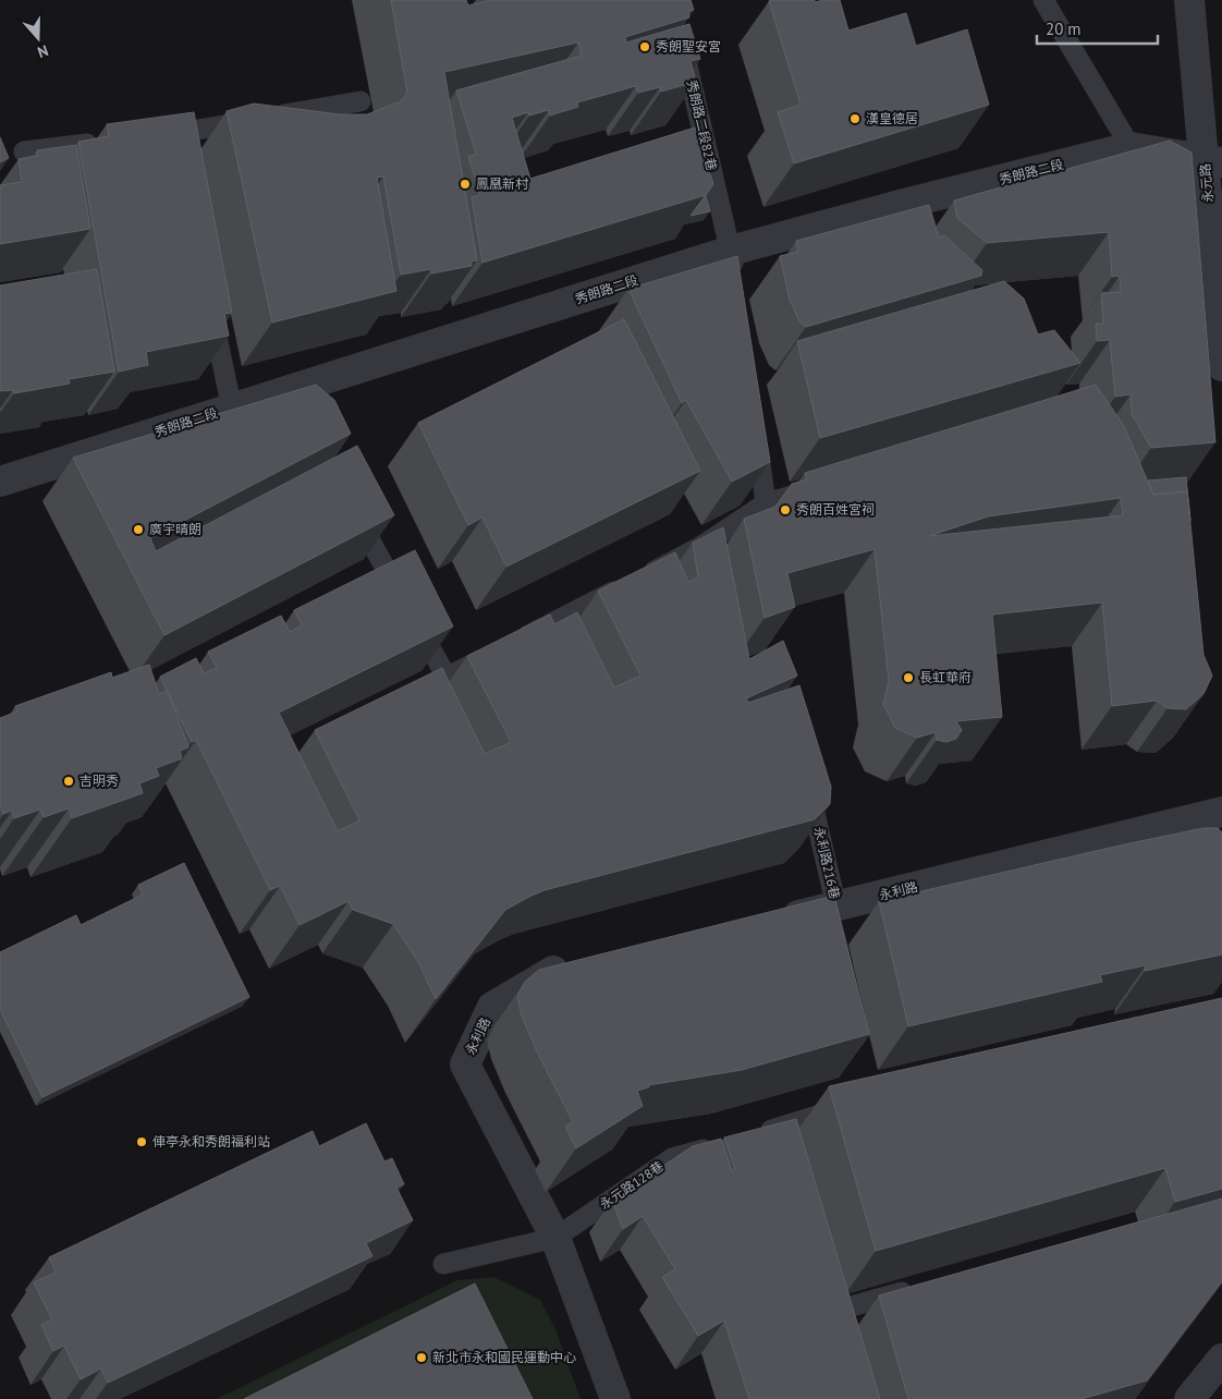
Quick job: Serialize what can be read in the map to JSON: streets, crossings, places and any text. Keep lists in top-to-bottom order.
{
  "streets": {
    "street": ["秀朗路二段", "永元路", "永利路"],
    "lane": ["秀朗路二段82巷", "永利路216巷", "永元路128巷"]
  },
  "crossings": [
    ["秀朗路二段82巷", "秀朗路二段"],
    ["秀朗路二段", "永元路"],
    ["永利路216巷", "永利路"],
    ["永利路", "永元路128巷"]
  ],
  "places": [
    "秀朗聖安宮",
    "漢皇德居",
    "鳳凰新村",
    "秀朗百姓宮祠",
    "廣宇晴朗",
    "長虹華府",
    "吉明秀",
    "俥亭永和秀朗福利站",
    "新北市永和國民運動中心"
  ],
  "scale_bar": "20 m",
  "north": "bottom"
}
